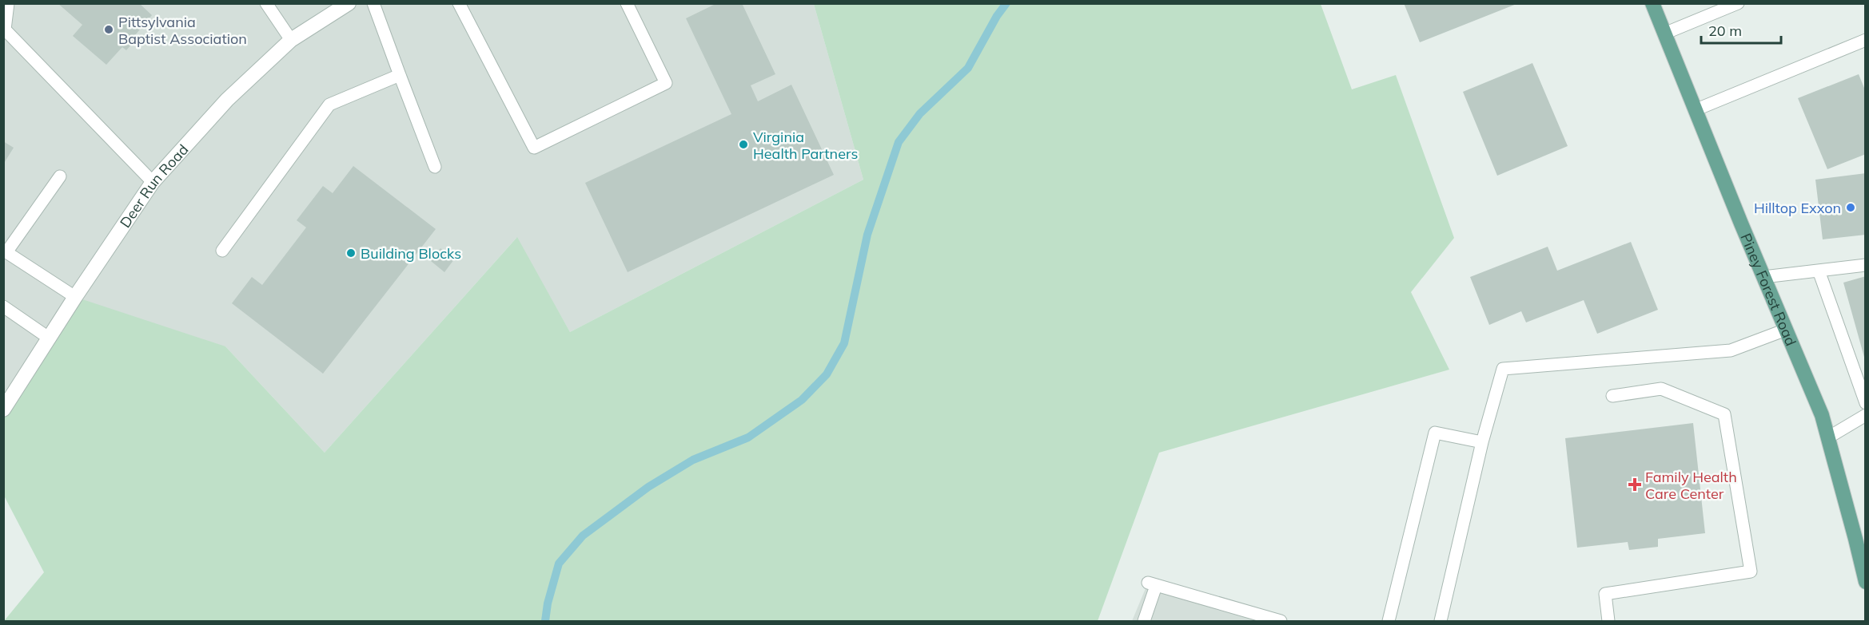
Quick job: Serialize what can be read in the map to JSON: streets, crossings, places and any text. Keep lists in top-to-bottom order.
{
  "streets": {
    "main road": ["Piney Forest Road"],
    "street": ["Deer Run Road"]
  },
  "places": {
    "other": [
      "Pittsylvania Baptist Association",
      "Virginia Health Partners",
      "Hilltop Exxon",
      "Building Blocks"
    ],
    "health": ["Family Health Care Center"]
  },
  "scale_bar": "20 m"
}
